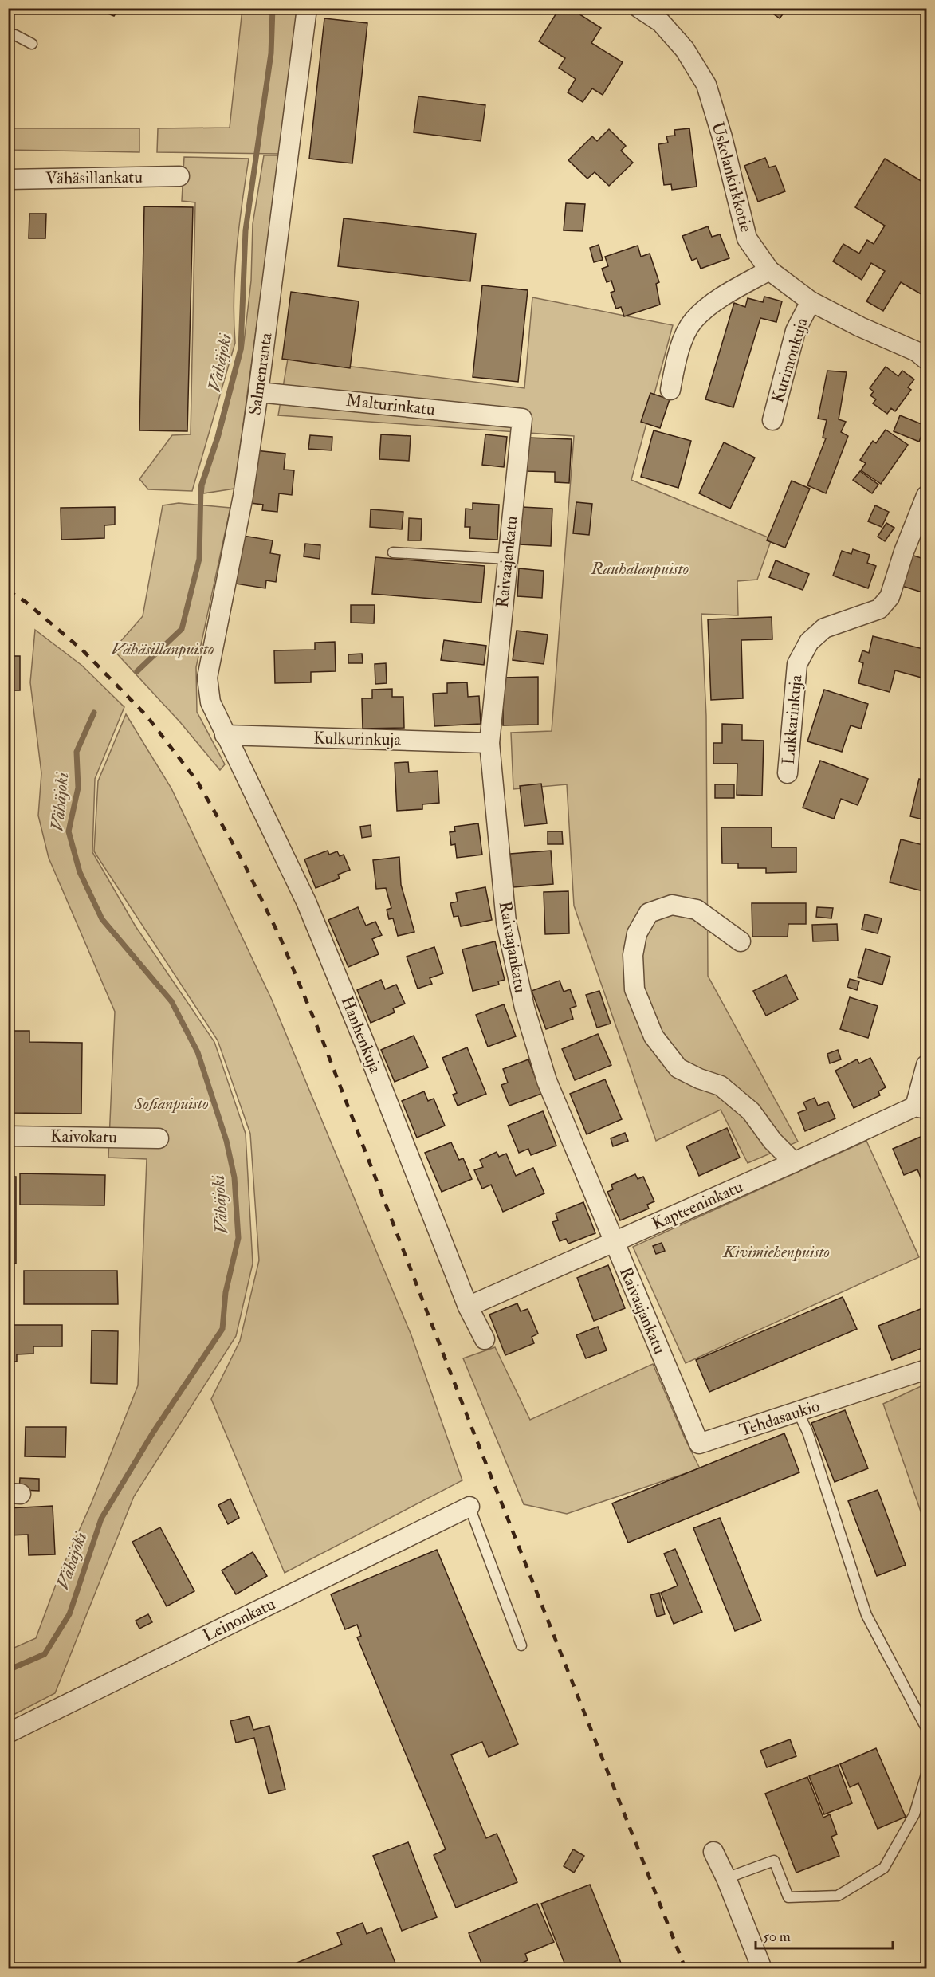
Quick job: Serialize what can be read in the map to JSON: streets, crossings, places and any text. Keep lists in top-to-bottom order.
{
  "streets": {
    "street": [
      "Uskelankirkkotie",
      "Vähäsillankatu",
      "Kurimonkuja",
      "Salmenranta",
      "Malturinkatu",
      "Raivaajankatu",
      "Lukkarinkuja",
      "Kulkurinkuja",
      "Hanhenkuja",
      "Kaivokatu",
      "Kapteeninkatu",
      "Tehdasaukio",
      "Leinonkatu"
    ]
  },
  "crossings": [
    ["Uskelankirkkotie", "Kurimonkuja"],
    ["Salmenranta", "Malturinkatu"],
    ["Salmenranta", "Kulkurinkuja"],
    ["Salmenranta", "Hanhenkuja"],
    ["Malturinkatu", "Raivaajankatu"],
    ["Raivaajankatu", "Kulkurinkuja"],
    ["Raivaajankatu", "Kapteeninkatu"],
    ["Raivaajankatu", "Tehdasaukio"],
    ["Kulkurinkuja", "Hanhenkuja"],
    ["Hanhenkuja", "Kapteeninkatu"]
  ],
  "water": ["Vähäjoki"],
  "parks": [
    "Rauhalanpuisto",
    "Vähäsillanpuisto",
    "Sofianpuisto",
    "Kivimiehenpuisto"
  ],
  "scale_bar": "50 m"
}
